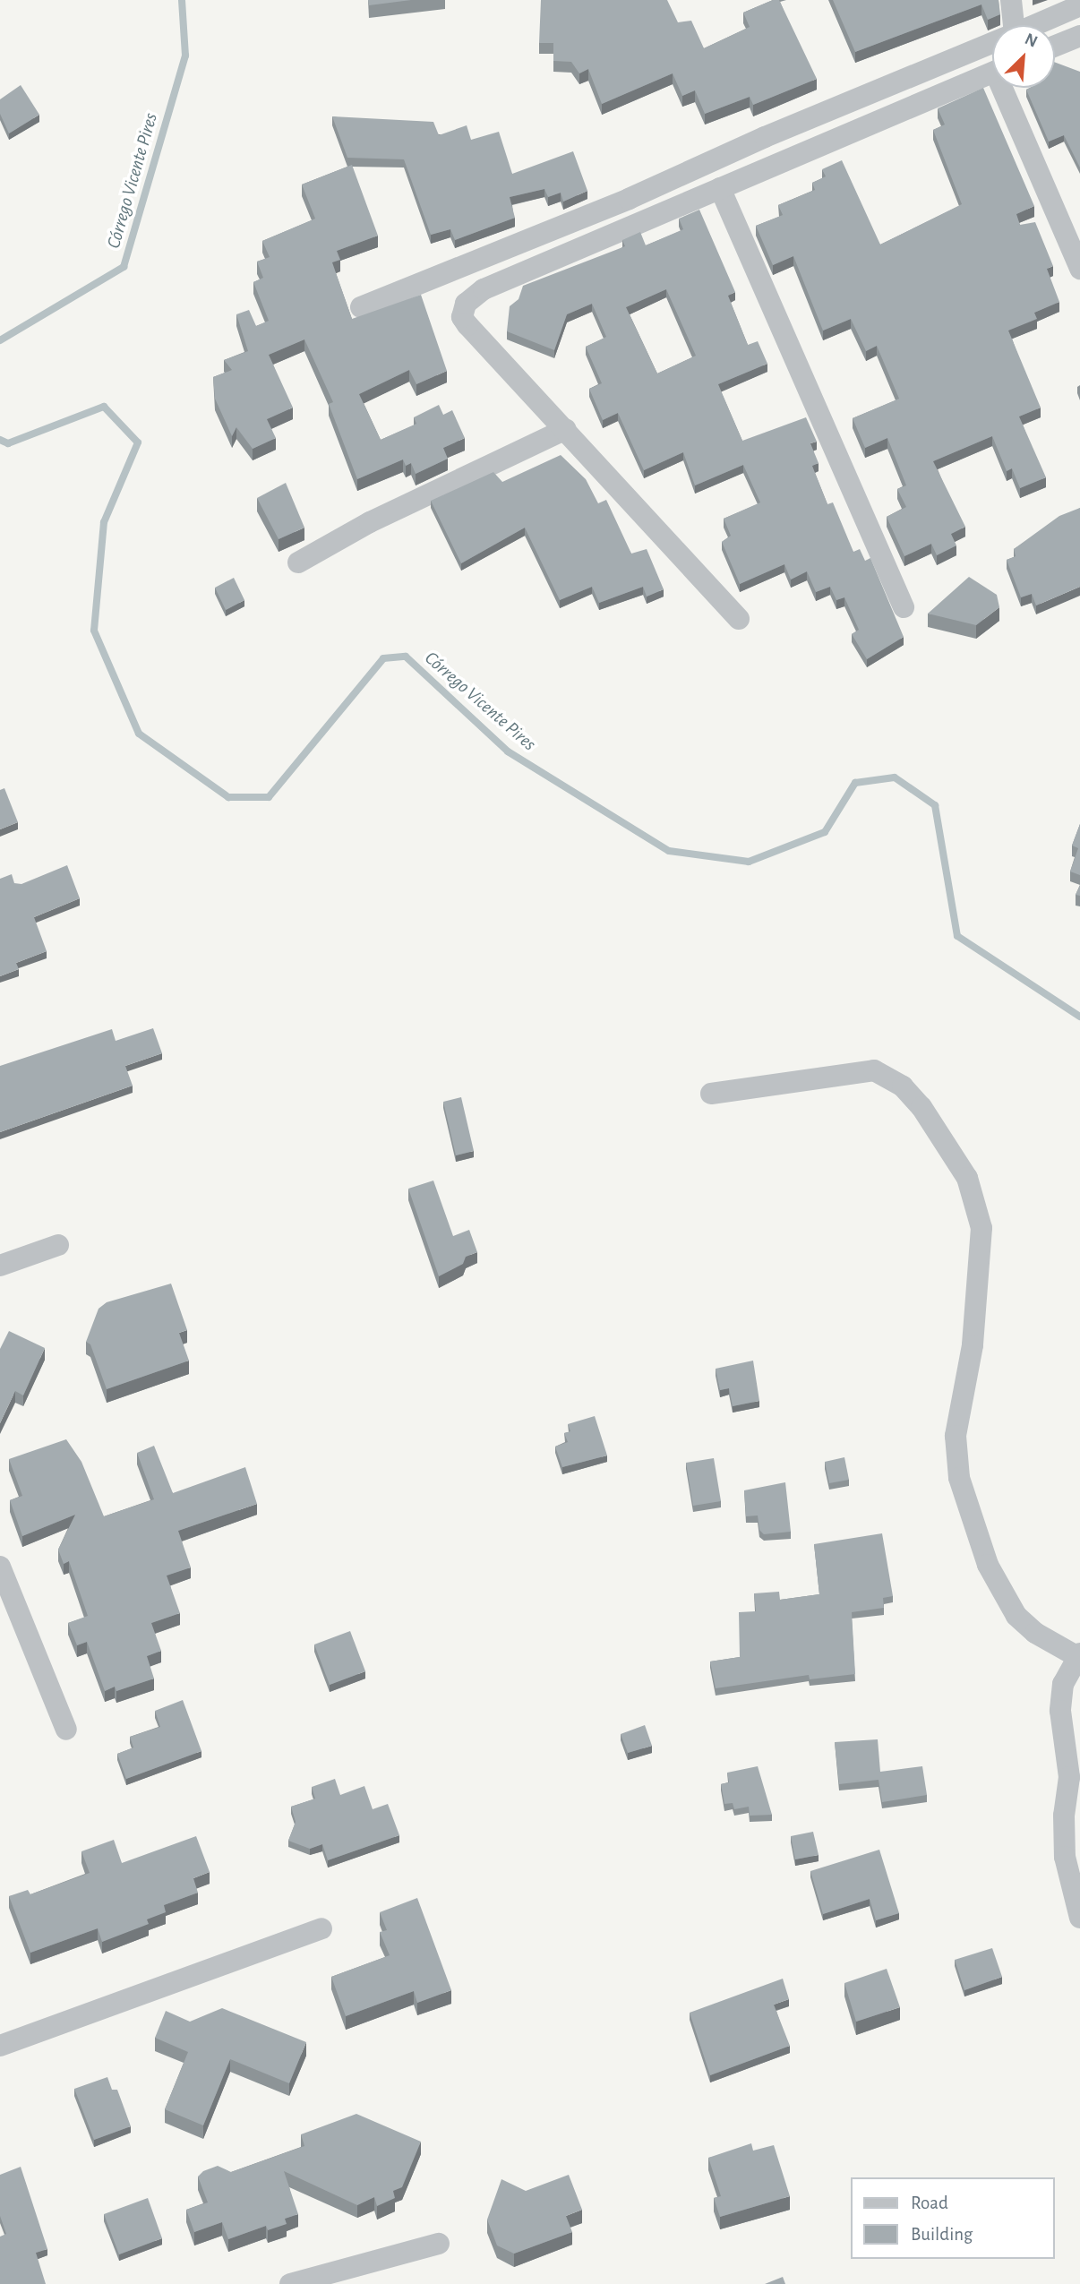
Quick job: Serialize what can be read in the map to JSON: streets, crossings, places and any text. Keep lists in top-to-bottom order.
{
  "water": ["Córrego Vicente Pires"],
  "legend": ["Road", "Building"],
  "north": "top right"
}
